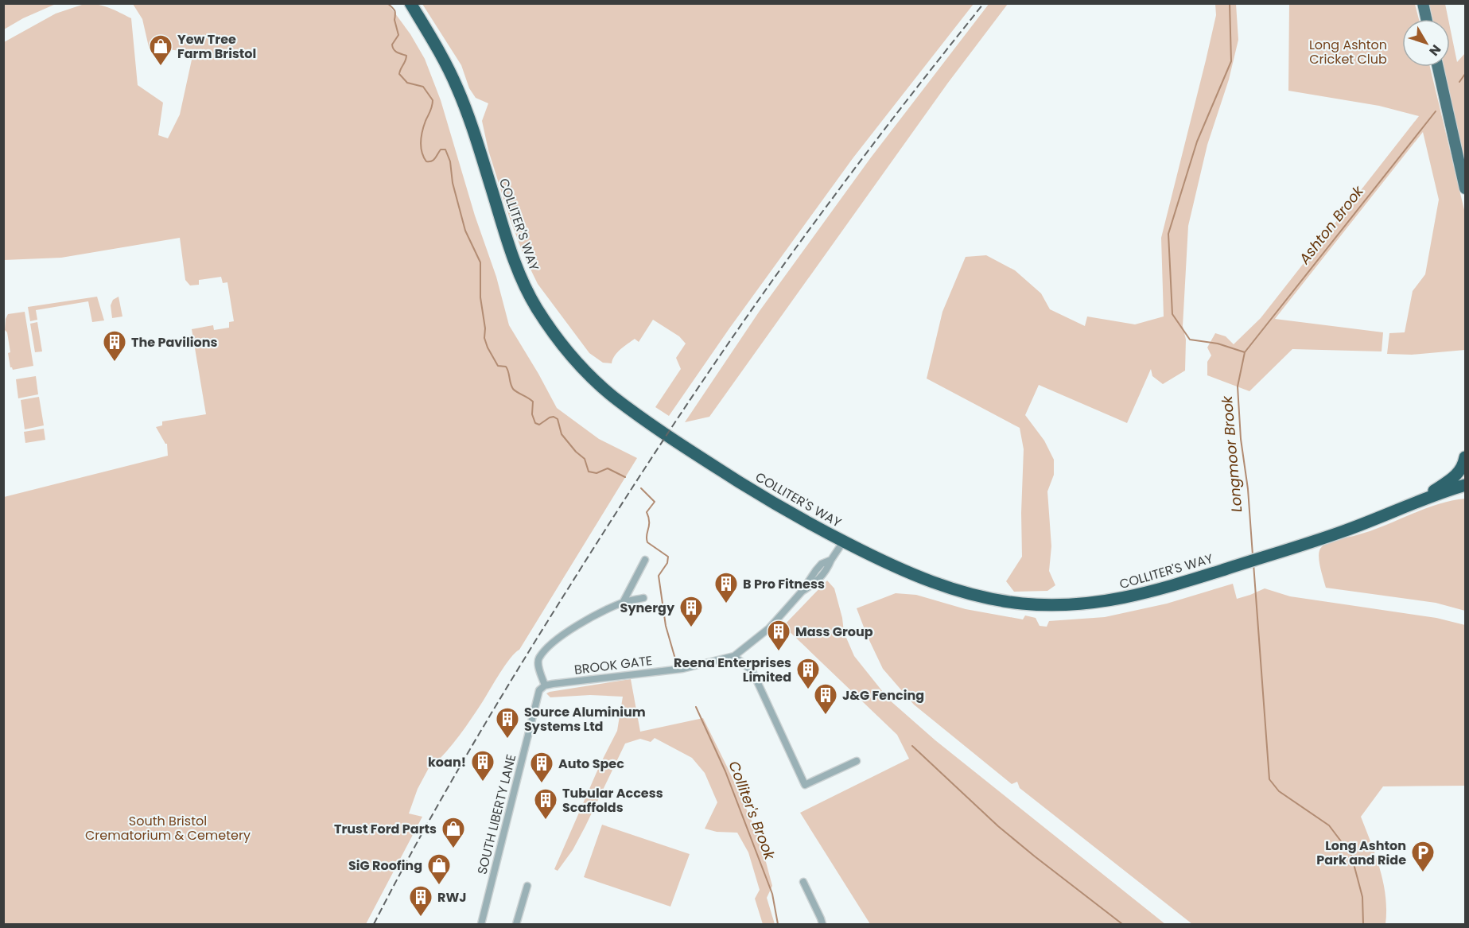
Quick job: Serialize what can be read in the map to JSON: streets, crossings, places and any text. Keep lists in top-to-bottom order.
{
  "streets": {
    "highway": ["COLLITER'S WAY"],
    "street": ["BROOK GATE", "SOUTH LIBERTY LANE"]
  },
  "crossings": [
    ["BROOK GATE", "SOUTH LIBERTY LANE"]
  ],
  "water": ["Ashton Brook", "Longmoor Brook", "Colliter's Brook"],
  "parks": ["Long Ashton Cricket Club", "South Bristol Crematorium & Cemetery"],
  "places": {
    "shop": ["Yew Tree Farm Bristol", "Trust Ford Parts", "SiG Roofing"],
    "building": [
      "The Pavilions",
      "B Pro Fitness",
      "Synergy",
      "Mass Group",
      "Reena Enterprises Limited",
      "J&G Fencing",
      "Source Aluminium Systems Ltd",
      "koan!",
      "Auto Spec",
      "Tubular Access Scaffolds",
      "RWJ"
    ],
    "parking": ["Long Ashton Park and Ride"]
  },
  "north": "bottom right"
}
